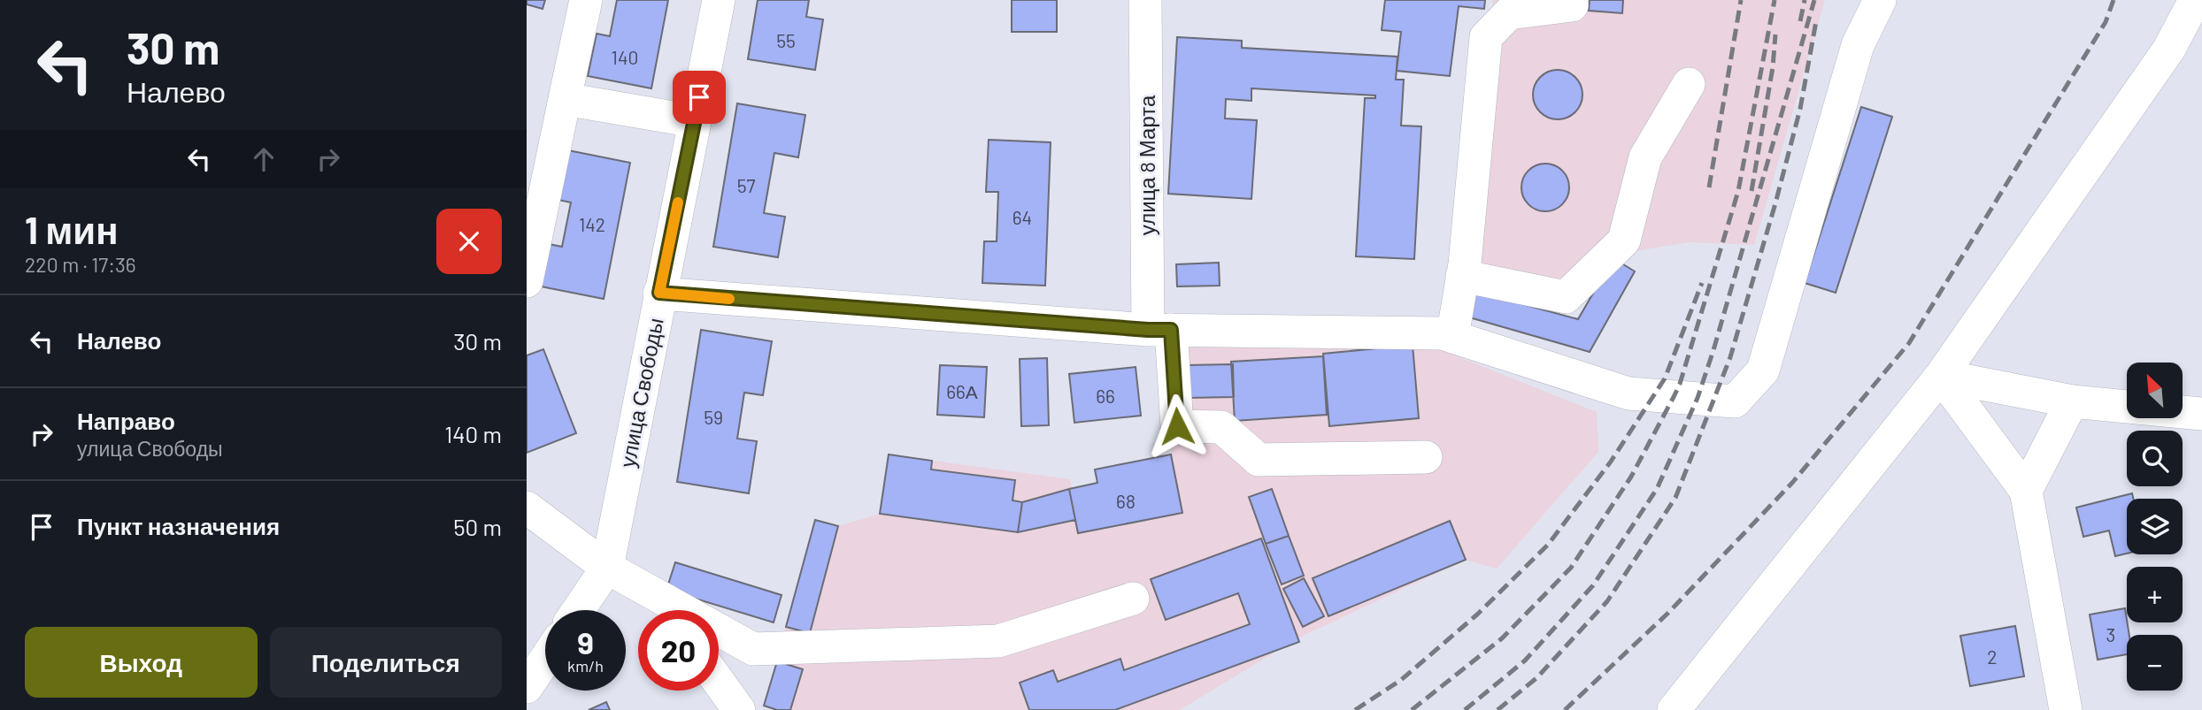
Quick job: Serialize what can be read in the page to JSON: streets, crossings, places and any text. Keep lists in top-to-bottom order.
{
  "streets": {
    "street": ["улица 8 Марта", "улица Свободы"]
  },
  "house_numbers": [
    "55",
    "140",
    "57",
    "64",
    "142",
    "66А",
    "66",
    "59",
    "68",
    "3",
    "2"
  ],
  "north": "top left",
  "page": {
    "turn": ["30 m", "Налево"],
    "heading": ["1 мин", "220 m · 17:36"],
    "list": [
      {
        "name": "Налево",
        "value": "30 m"
      },
      {
        "name": "Направо",
        "note": "улица Свободы",
        "value": "140 m"
      },
      {
        "name": "Пункт назначения",
        "value": "50 m"
      }
    ],
    "map_buttons": ["+", "−"],
    "speed": "9 km/h",
    "limit": "20",
    "buttons": ["Выход", "Поделиться"]
  }
}
